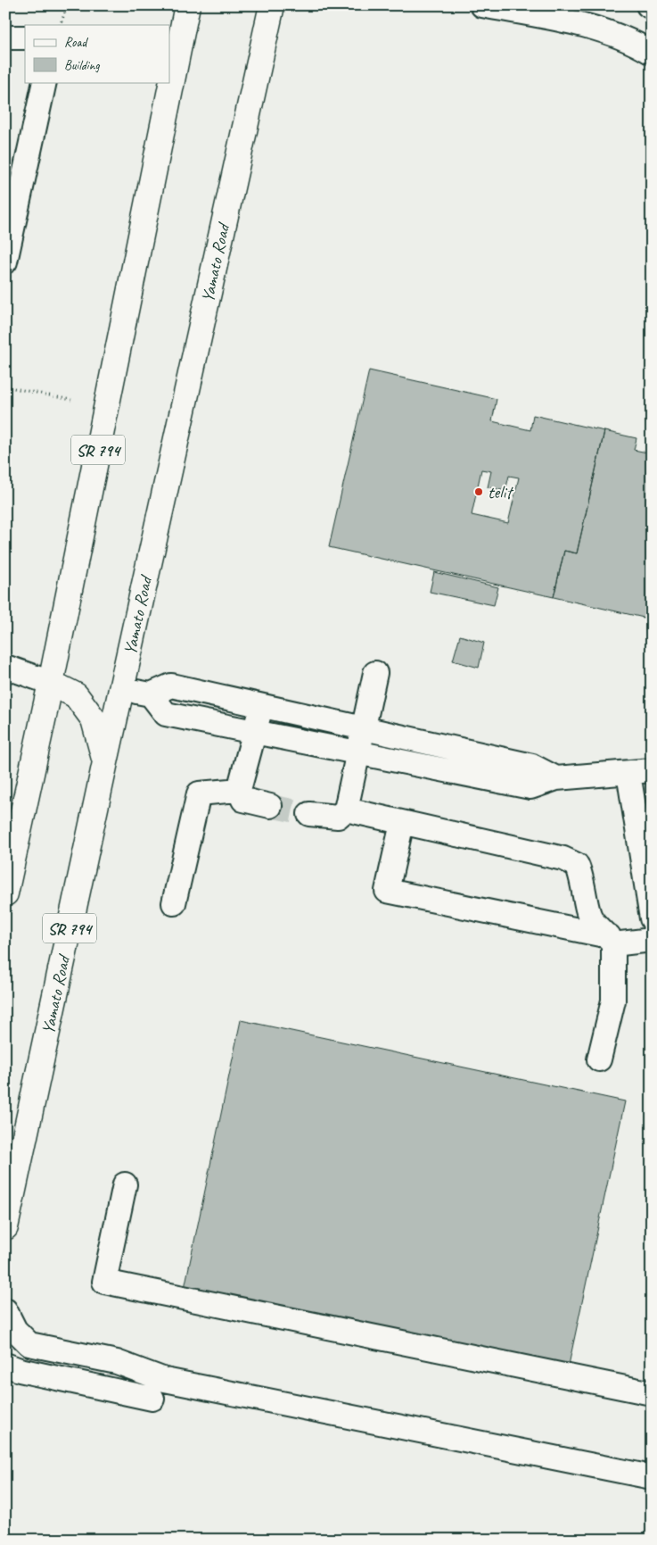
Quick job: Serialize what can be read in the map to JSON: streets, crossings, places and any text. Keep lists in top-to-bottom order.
{
  "streets": {
    "main road": ["Yamato Road", "SR 794"]
  },
  "places": ["telit"],
  "legend": ["Road", "Building"]
}
